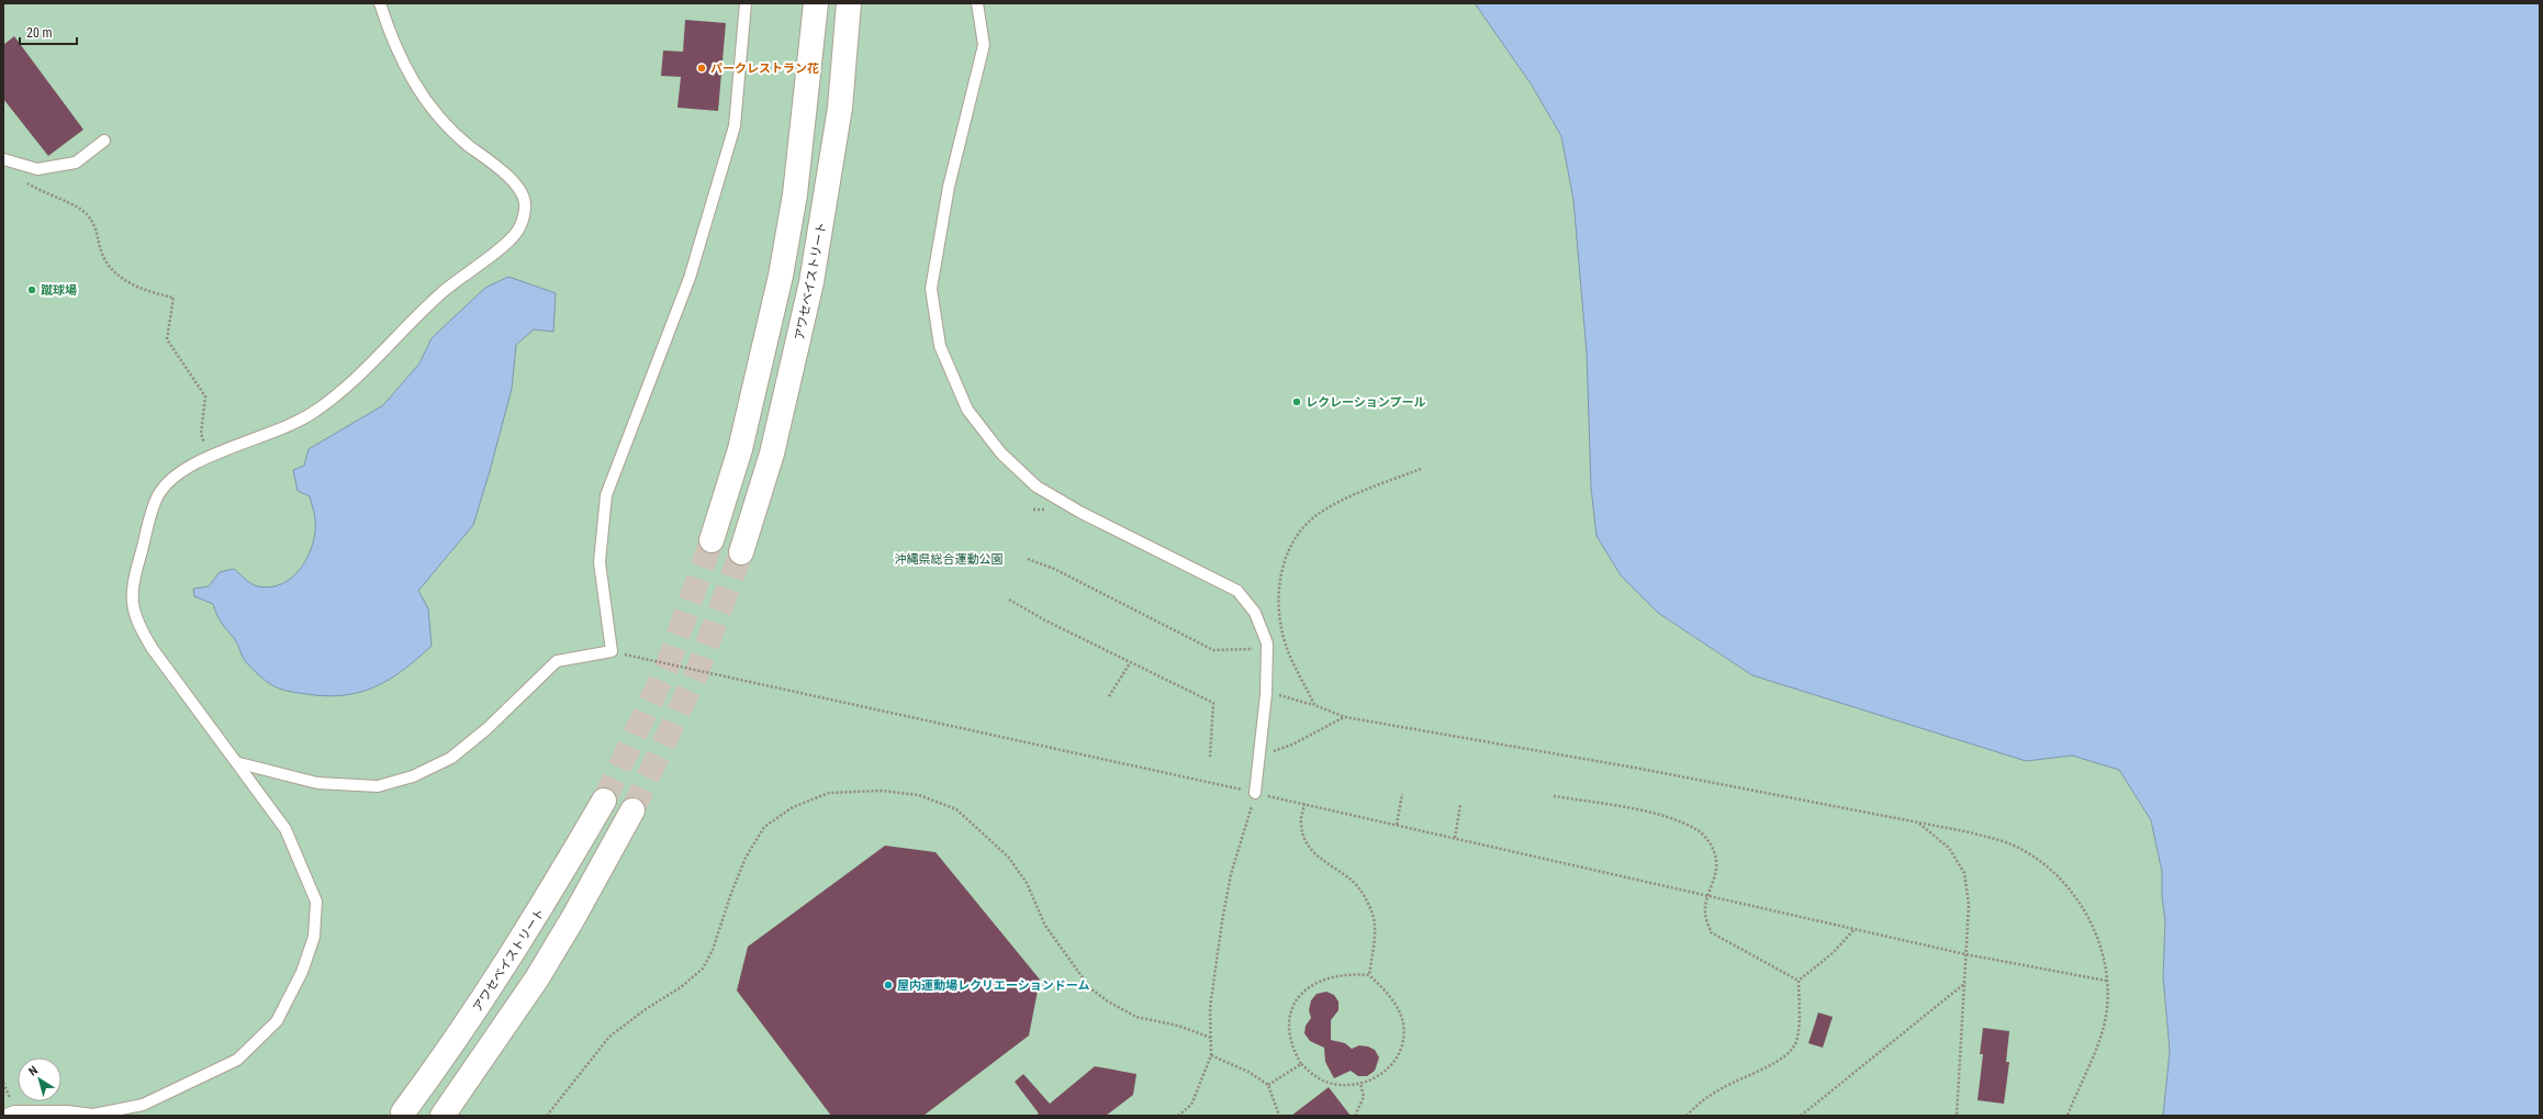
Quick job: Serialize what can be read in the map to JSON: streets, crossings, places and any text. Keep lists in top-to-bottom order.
{
  "streets": {
    "main road": ["アワセベイストリート"]
  },
  "parks": ["沖縄県総合運動公園"],
  "places": [
    "パークレストラン花",
    "蹴球場",
    "レクレーションプール",
    "屋内運動場レクリエーションドーム"
  ],
  "scale_bar": "20 m",
  "north": "top left"
}
